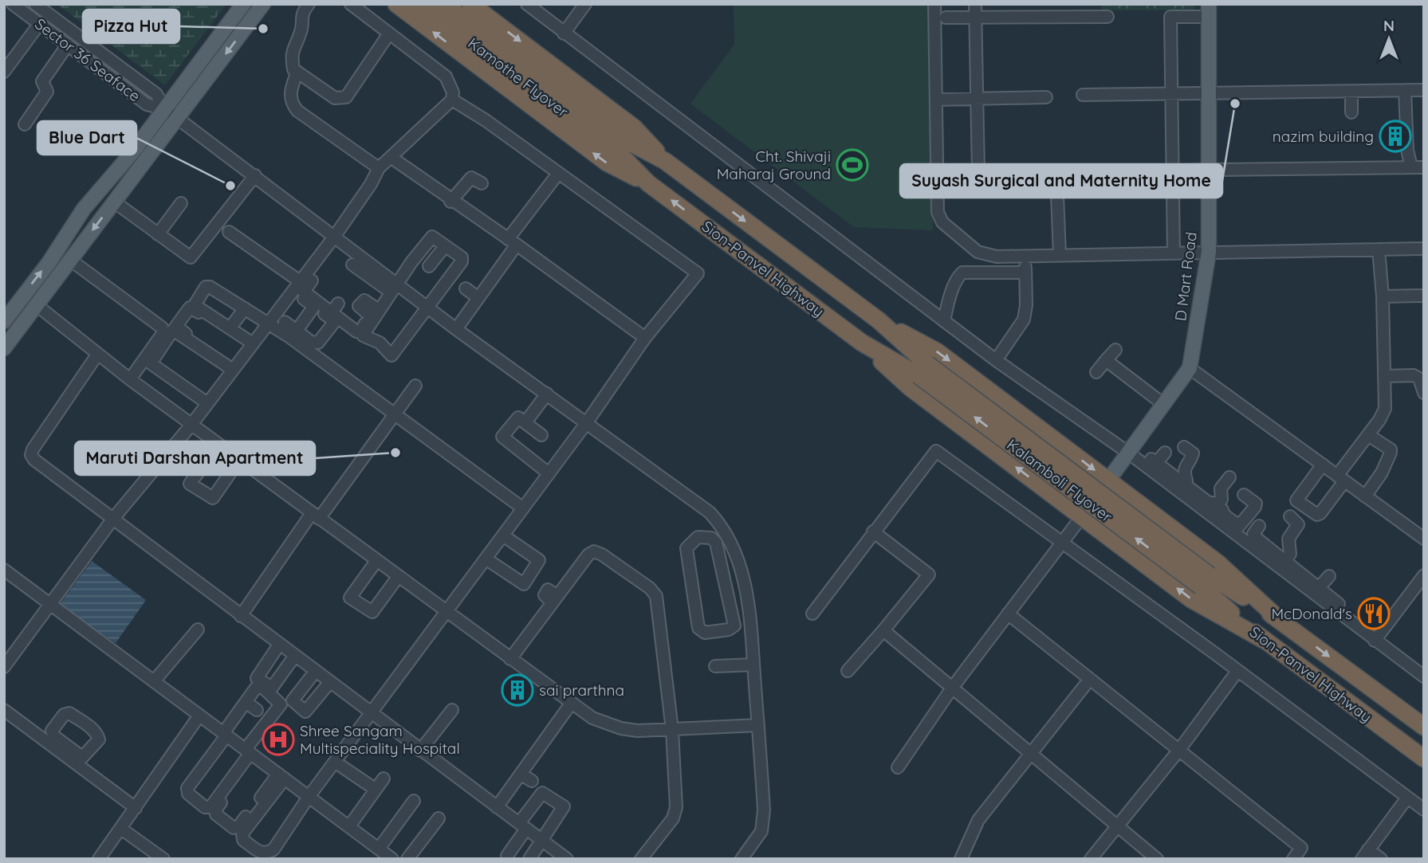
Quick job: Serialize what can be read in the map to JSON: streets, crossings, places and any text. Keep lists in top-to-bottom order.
{
  "streets": {
    "highway": ["Kamothe Flyover", "Sion-Panvel Highway", "Kalamboli Flyover"],
    "main road": ["D Mart Road"],
    "street": ["Sector 36 Seaface"]
  },
  "crossings": [
    ["Kamothe Flyover", "Sion-Panvel Highway"],
    ["Sion-Panvel Highway", "Kalamboli Flyover"]
  ],
  "places": {
    "other": [
      "Pizza Hut",
      "Suyash Surgical and Maternity Home",
      "Blue Dart",
      "Maruti Darshan Apartment"
    ],
    "building": ["nazim building", "sai prarthna"],
    "sports": ["Cht. Shivaji Maharaj Ground"],
    "restaurant": ["McDonald's"],
    "hospital": ["Shree Sangam Multispeciality Hospital"]
  },
  "north": "top"
}
